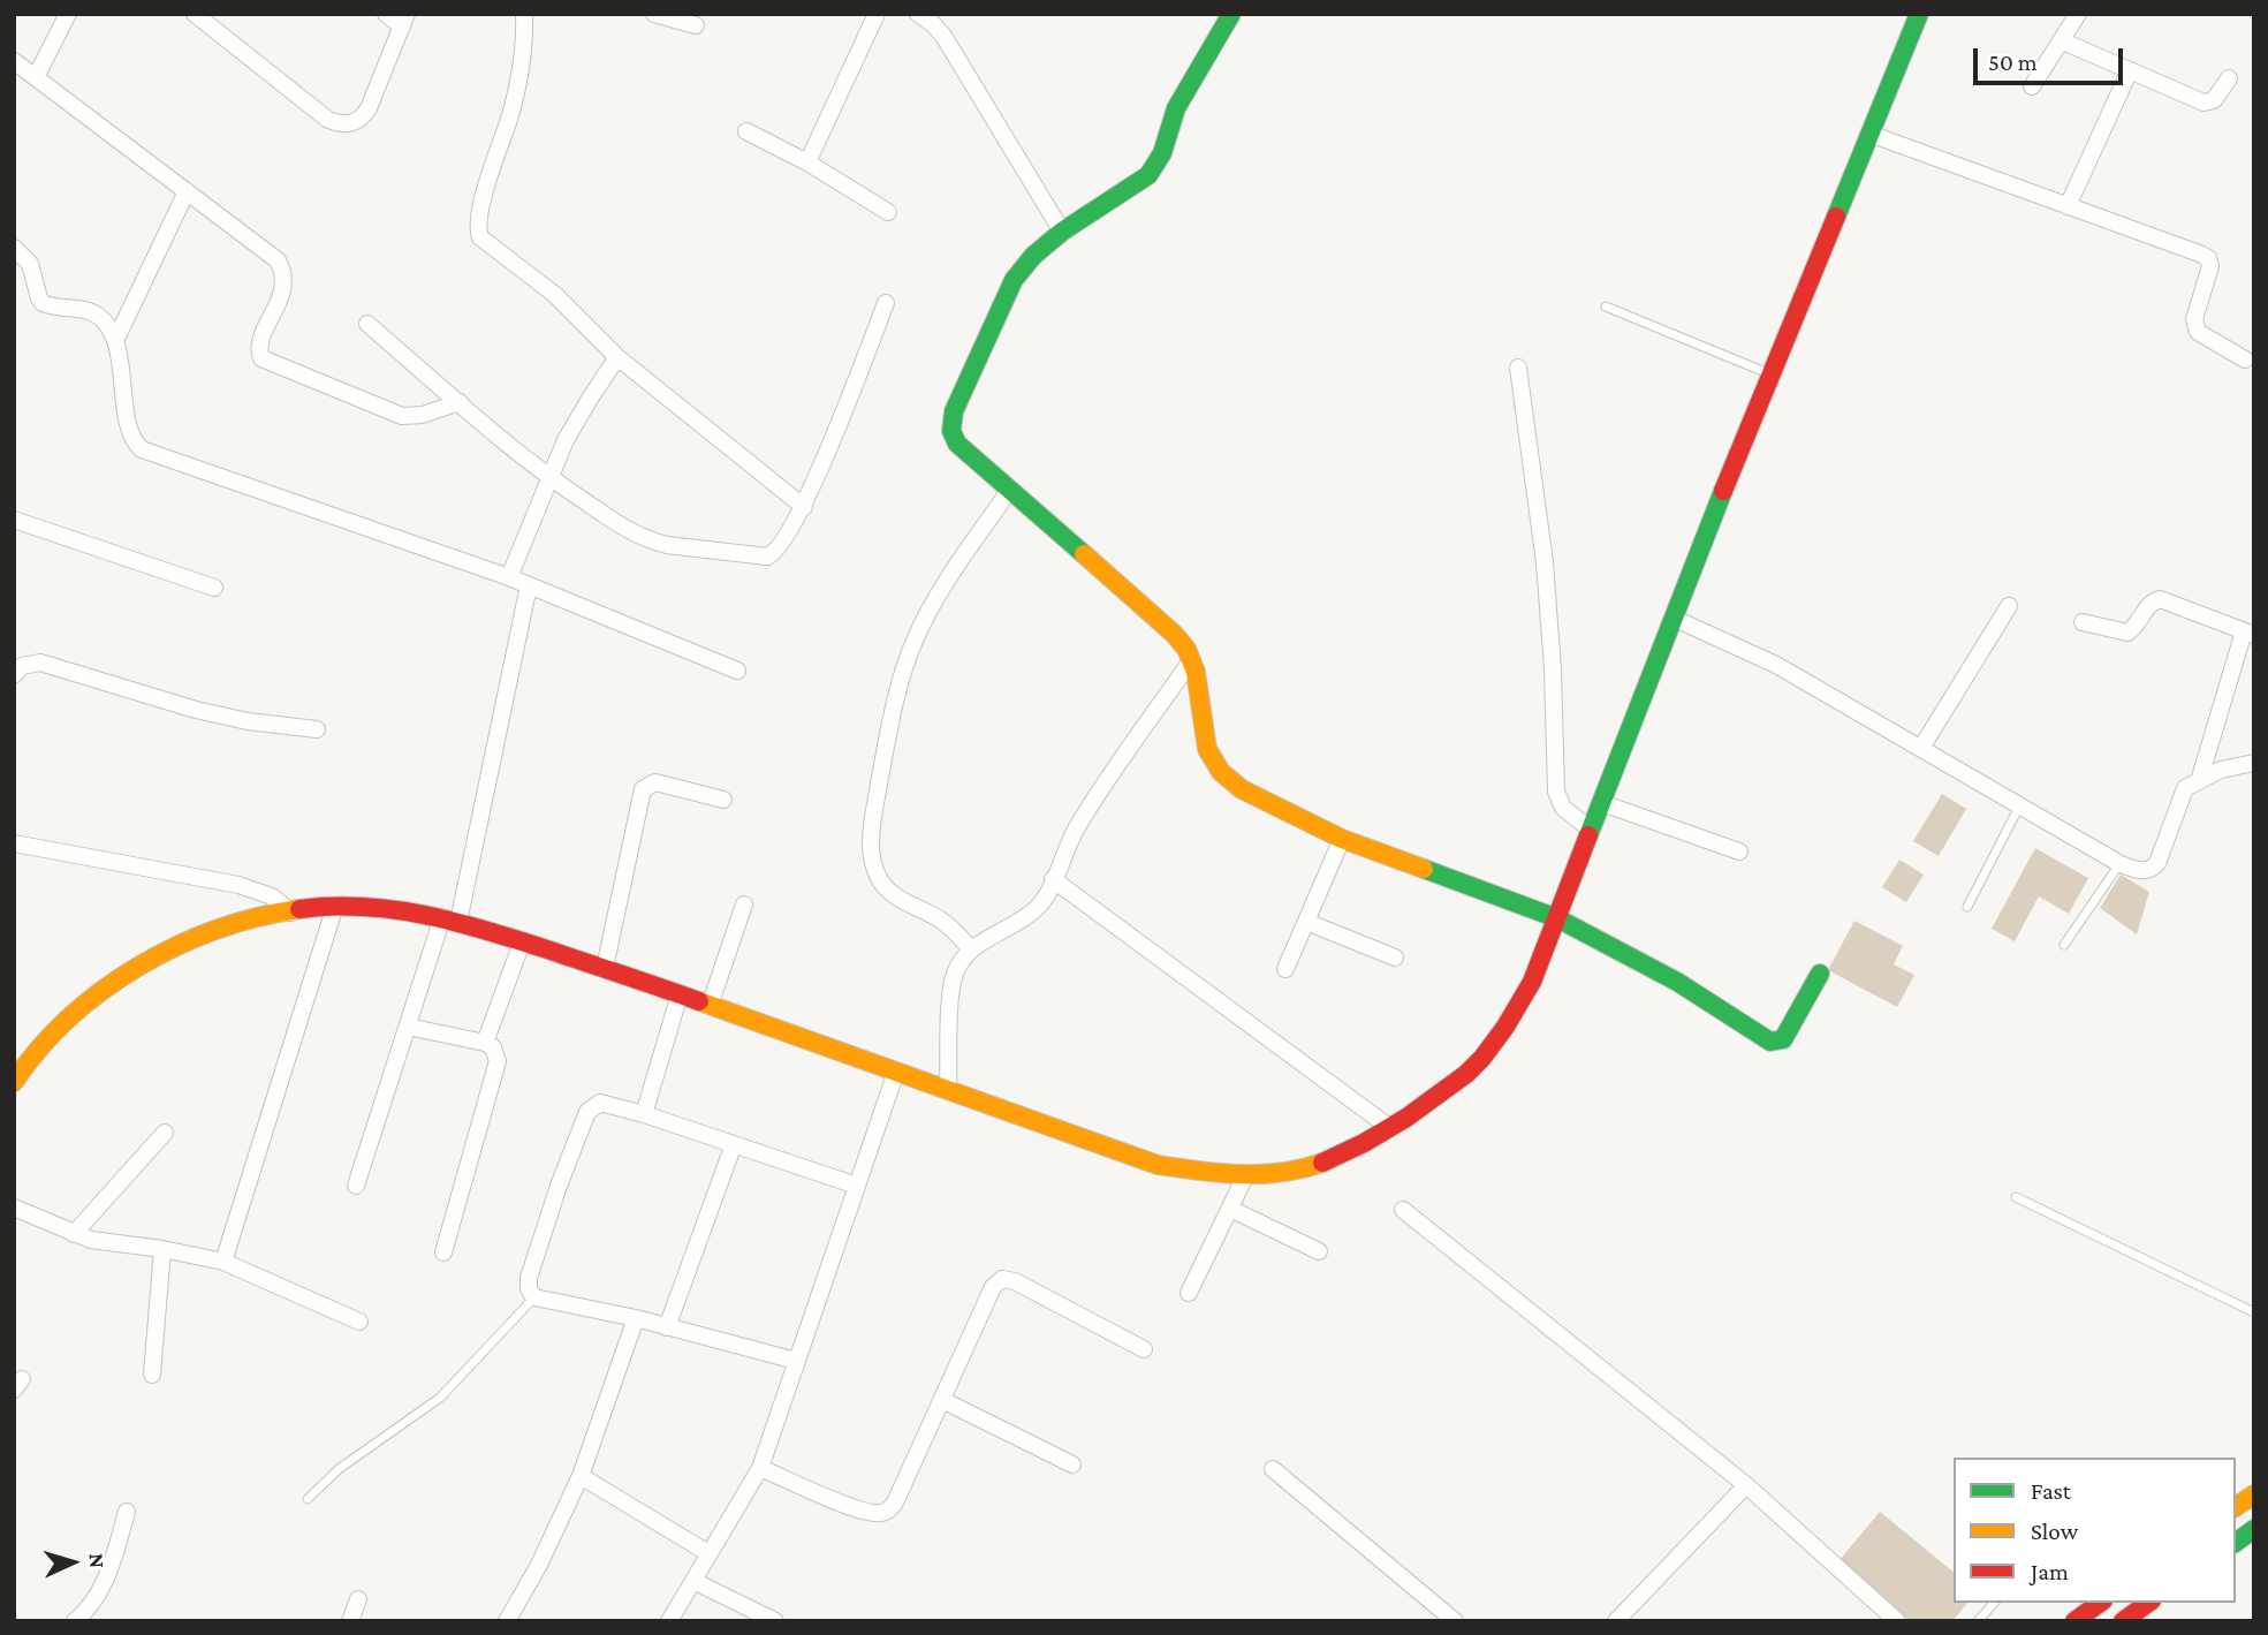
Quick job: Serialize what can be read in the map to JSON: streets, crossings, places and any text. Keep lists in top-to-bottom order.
{
  "legend": ["Fast", "Slow", "Jam"],
  "scale_bar": "50 m",
  "north": "right"
}
